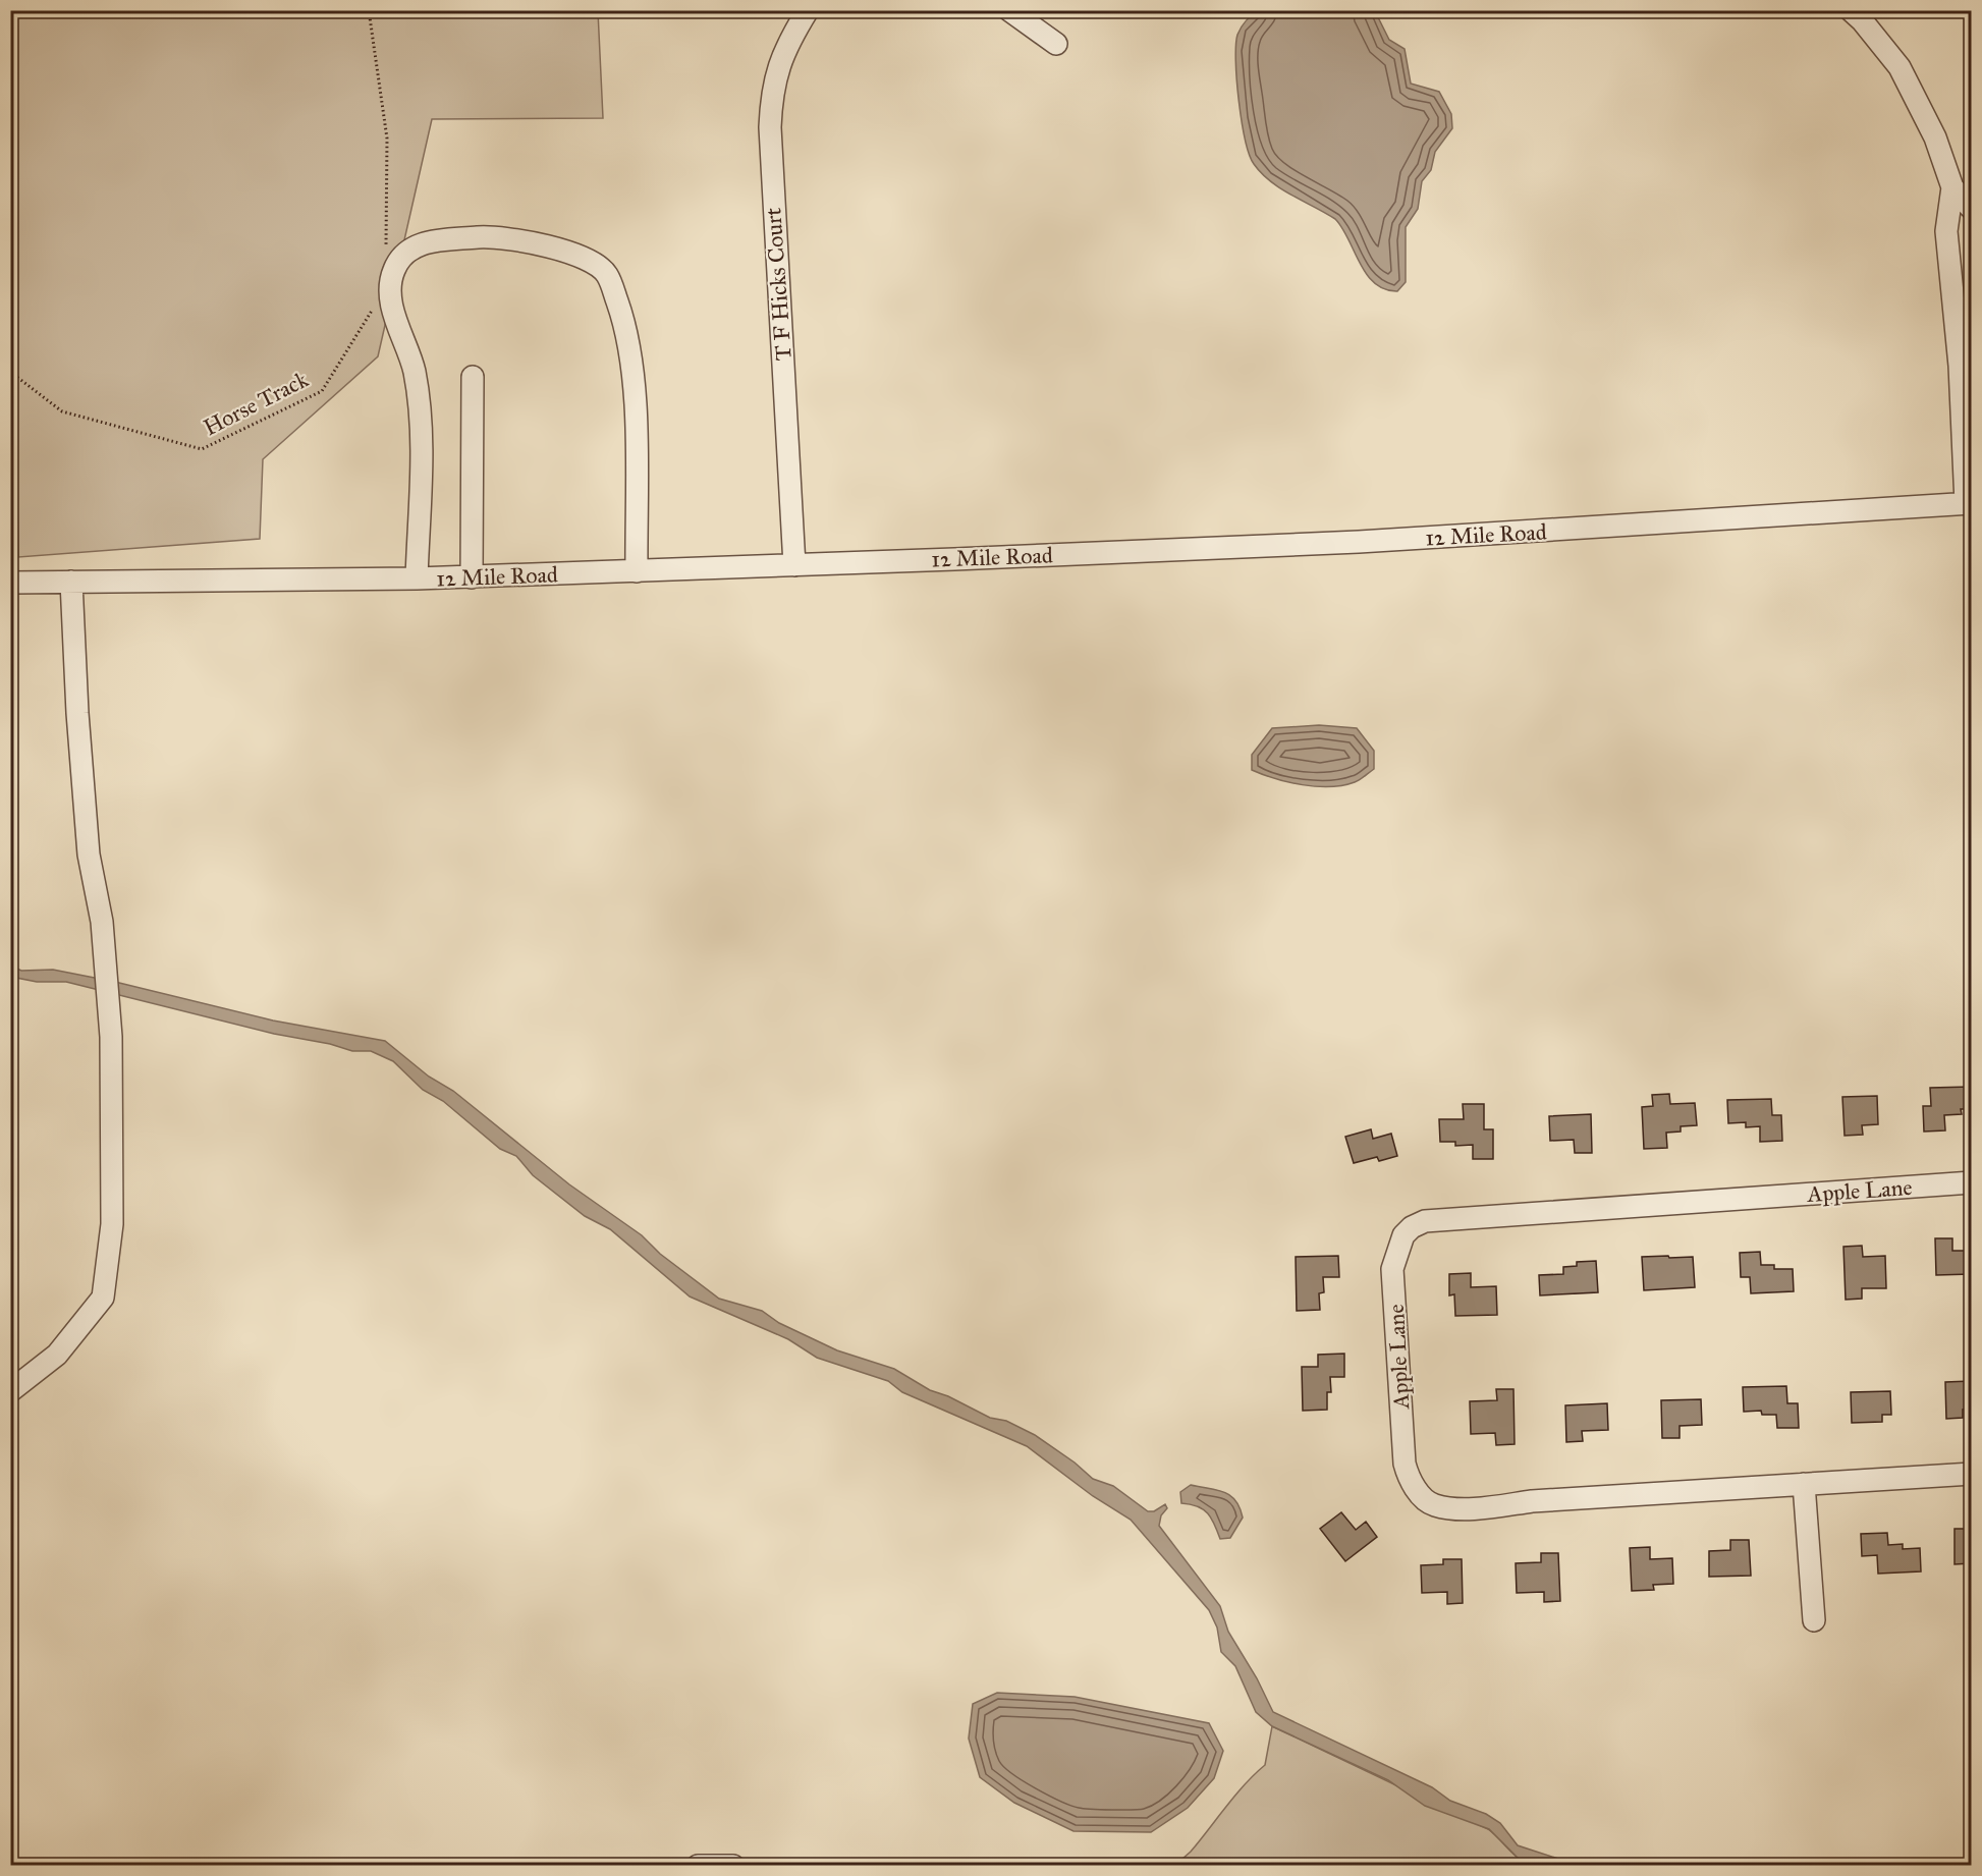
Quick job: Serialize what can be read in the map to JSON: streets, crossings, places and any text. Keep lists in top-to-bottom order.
{
  "streets": {
    "street": ["T F Hicks Court", "12 Mile Road", "Apple Lane"],
    "path": ["Horse Track"]
  },
  "crossings": [
    ["T F Hicks Court", "12 Mile Road"]
  ]
}
